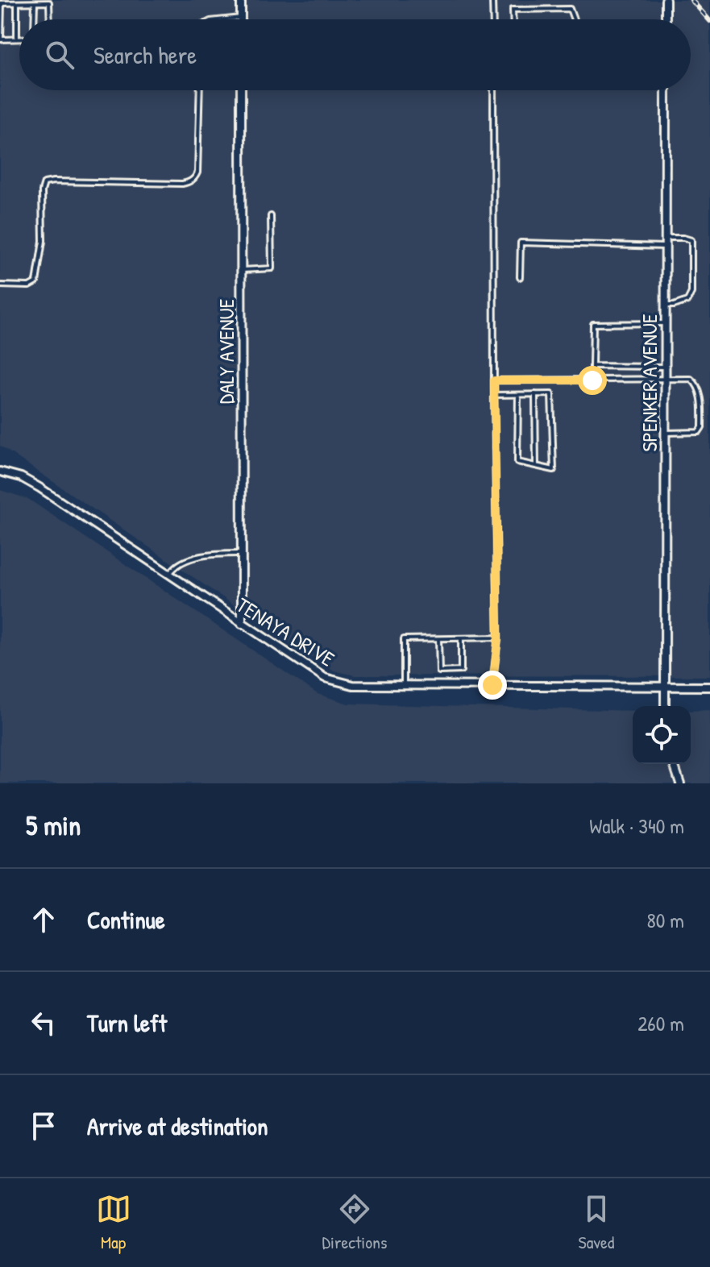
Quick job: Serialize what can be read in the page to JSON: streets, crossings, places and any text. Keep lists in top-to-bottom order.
{
  "streets": {
    "street": ["DALY AVENUE", "SPENKER AVENUE", "TENAYA DRIVE"]
  },
  "crossings": [
    ["DALY AVENUE", "TENAYA DRIVE"],
    ["SPENKER AVENUE", "TENAYA DRIVE"]
  ],
  "page": {
    "search": "Search here",
    "heading": ["5 min", "Walk · 340 m"],
    "list": [
      ["Continue", "80 m"],
      ["Turn left", "260 m"],
      "Arrive at destination"
    ],
    "nav": ["Map", "Directions", "Saved"]
  }
}
